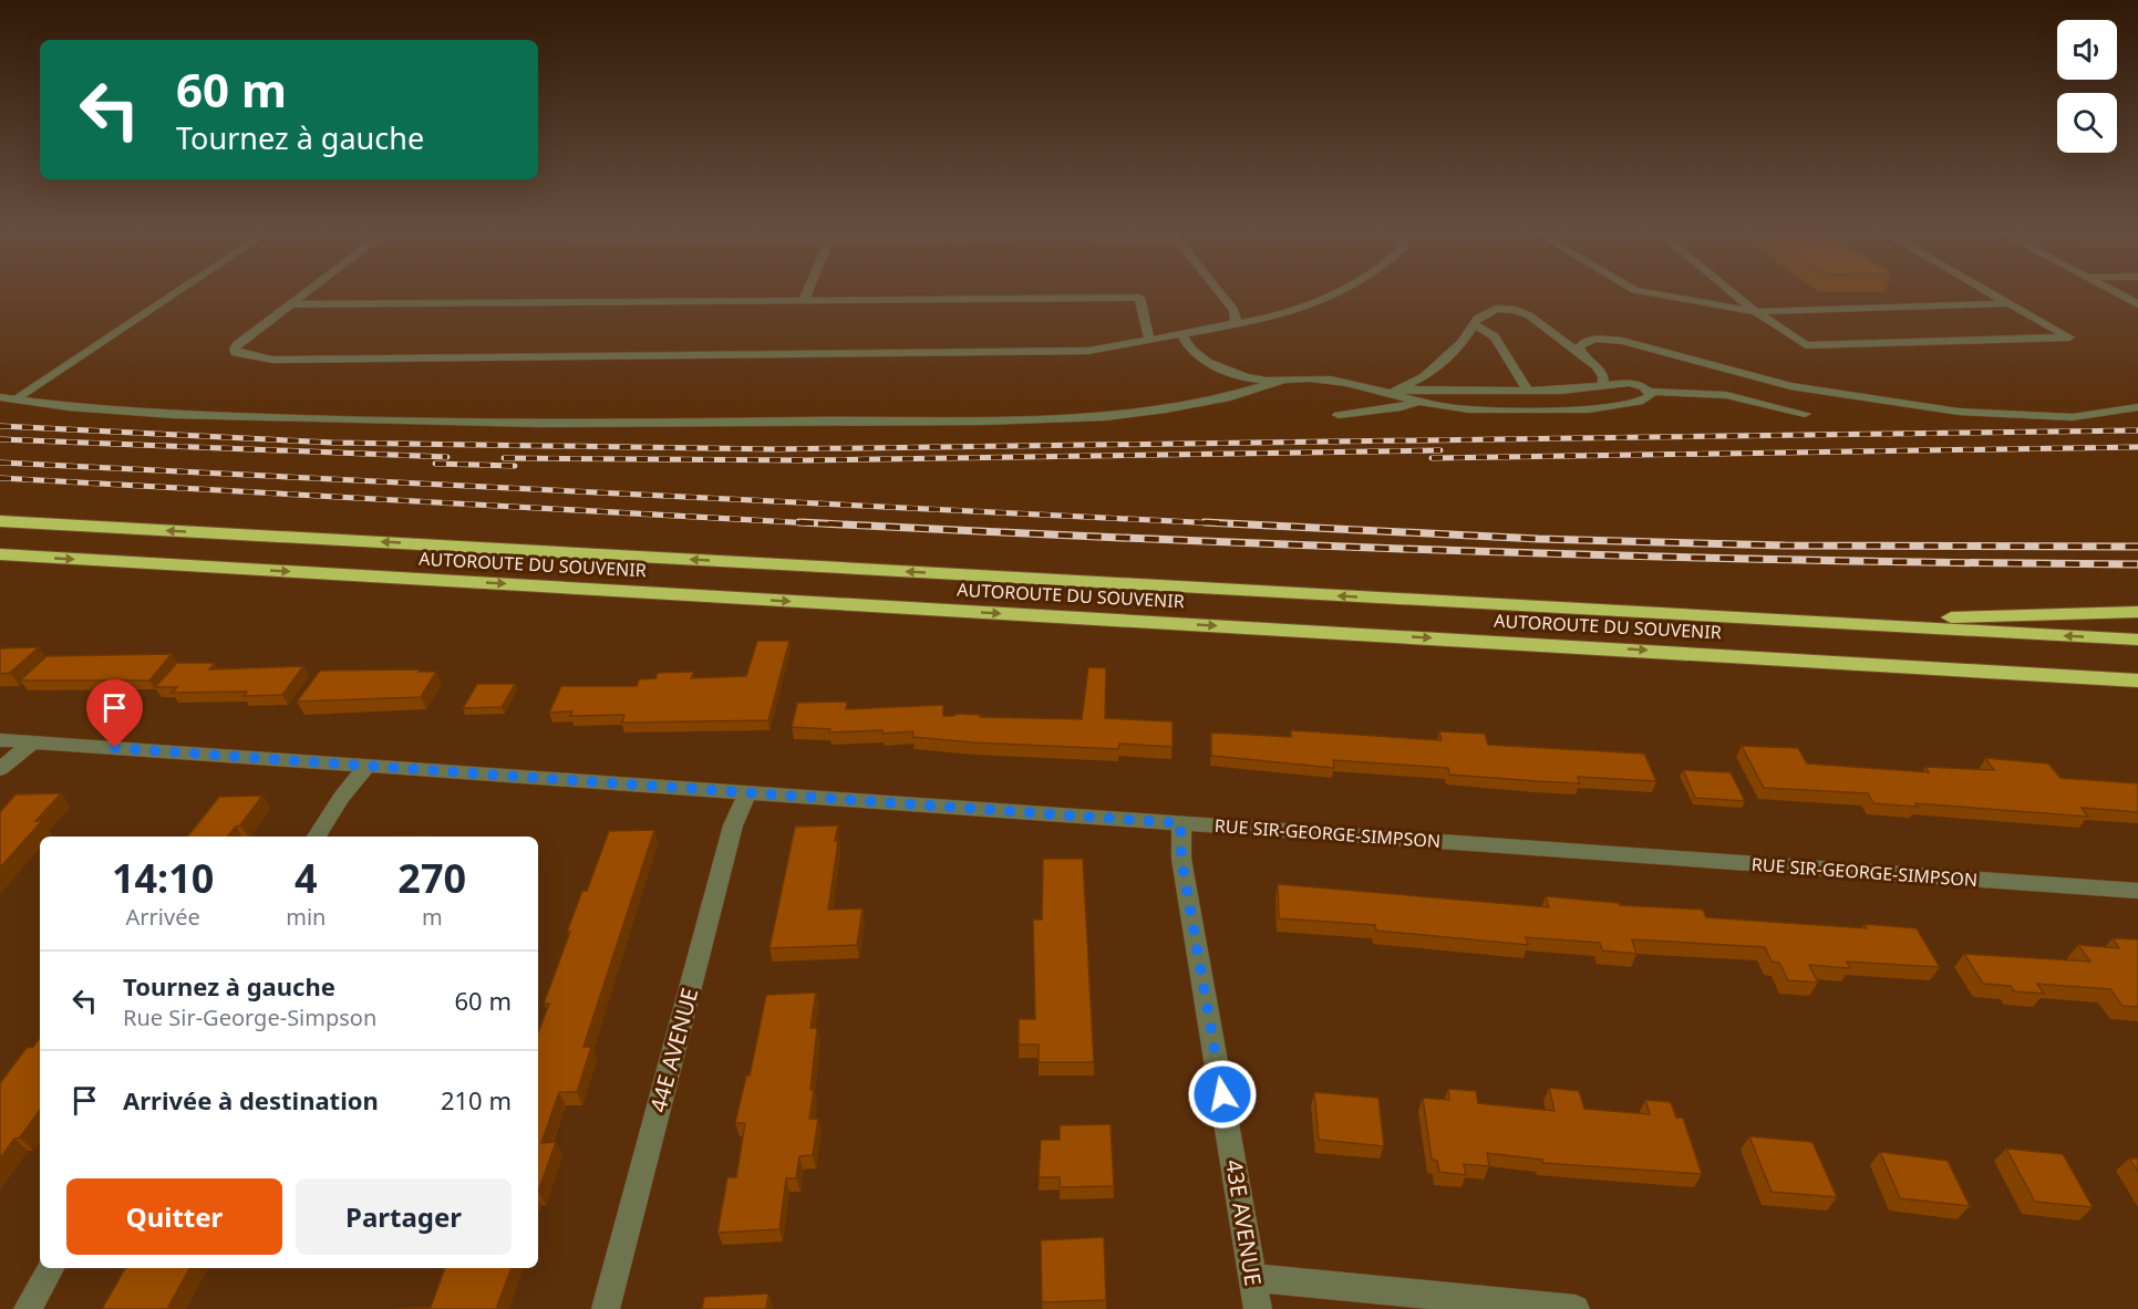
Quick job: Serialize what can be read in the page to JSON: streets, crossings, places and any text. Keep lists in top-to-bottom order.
{
  "streets": {
    "highway": ["AUTOROUTE DU SOUVENIR"],
    "street": ["RUE SIR-GEORGE-SIMPSON", "44E AVENUE", "43E AVENUE"]
  },
  "crossings": [
    ["RUE SIR-GEORGE-SIMPSON", "44E AVENUE"],
    ["RUE SIR-GEORGE-SIMPSON", "43E AVENUE"]
  ],
  "page": {
    "turn": ["60 m", "Tournez à gauche"],
    "eta": [
      "14:10",
      "Arrivée",
      "4",
      "min",
      "270",
      "m"
    ],
    "list": [
      {
        "name": "Tournez à gauche",
        "note": "Rue Sir-George-Simpson",
        "value": "60 m"
      },
      {
        "name": "Arrivée à destination",
        "value": "210 m"
      }
    ],
    "buttons": ["Quitter", "Partager"]
  }
}
